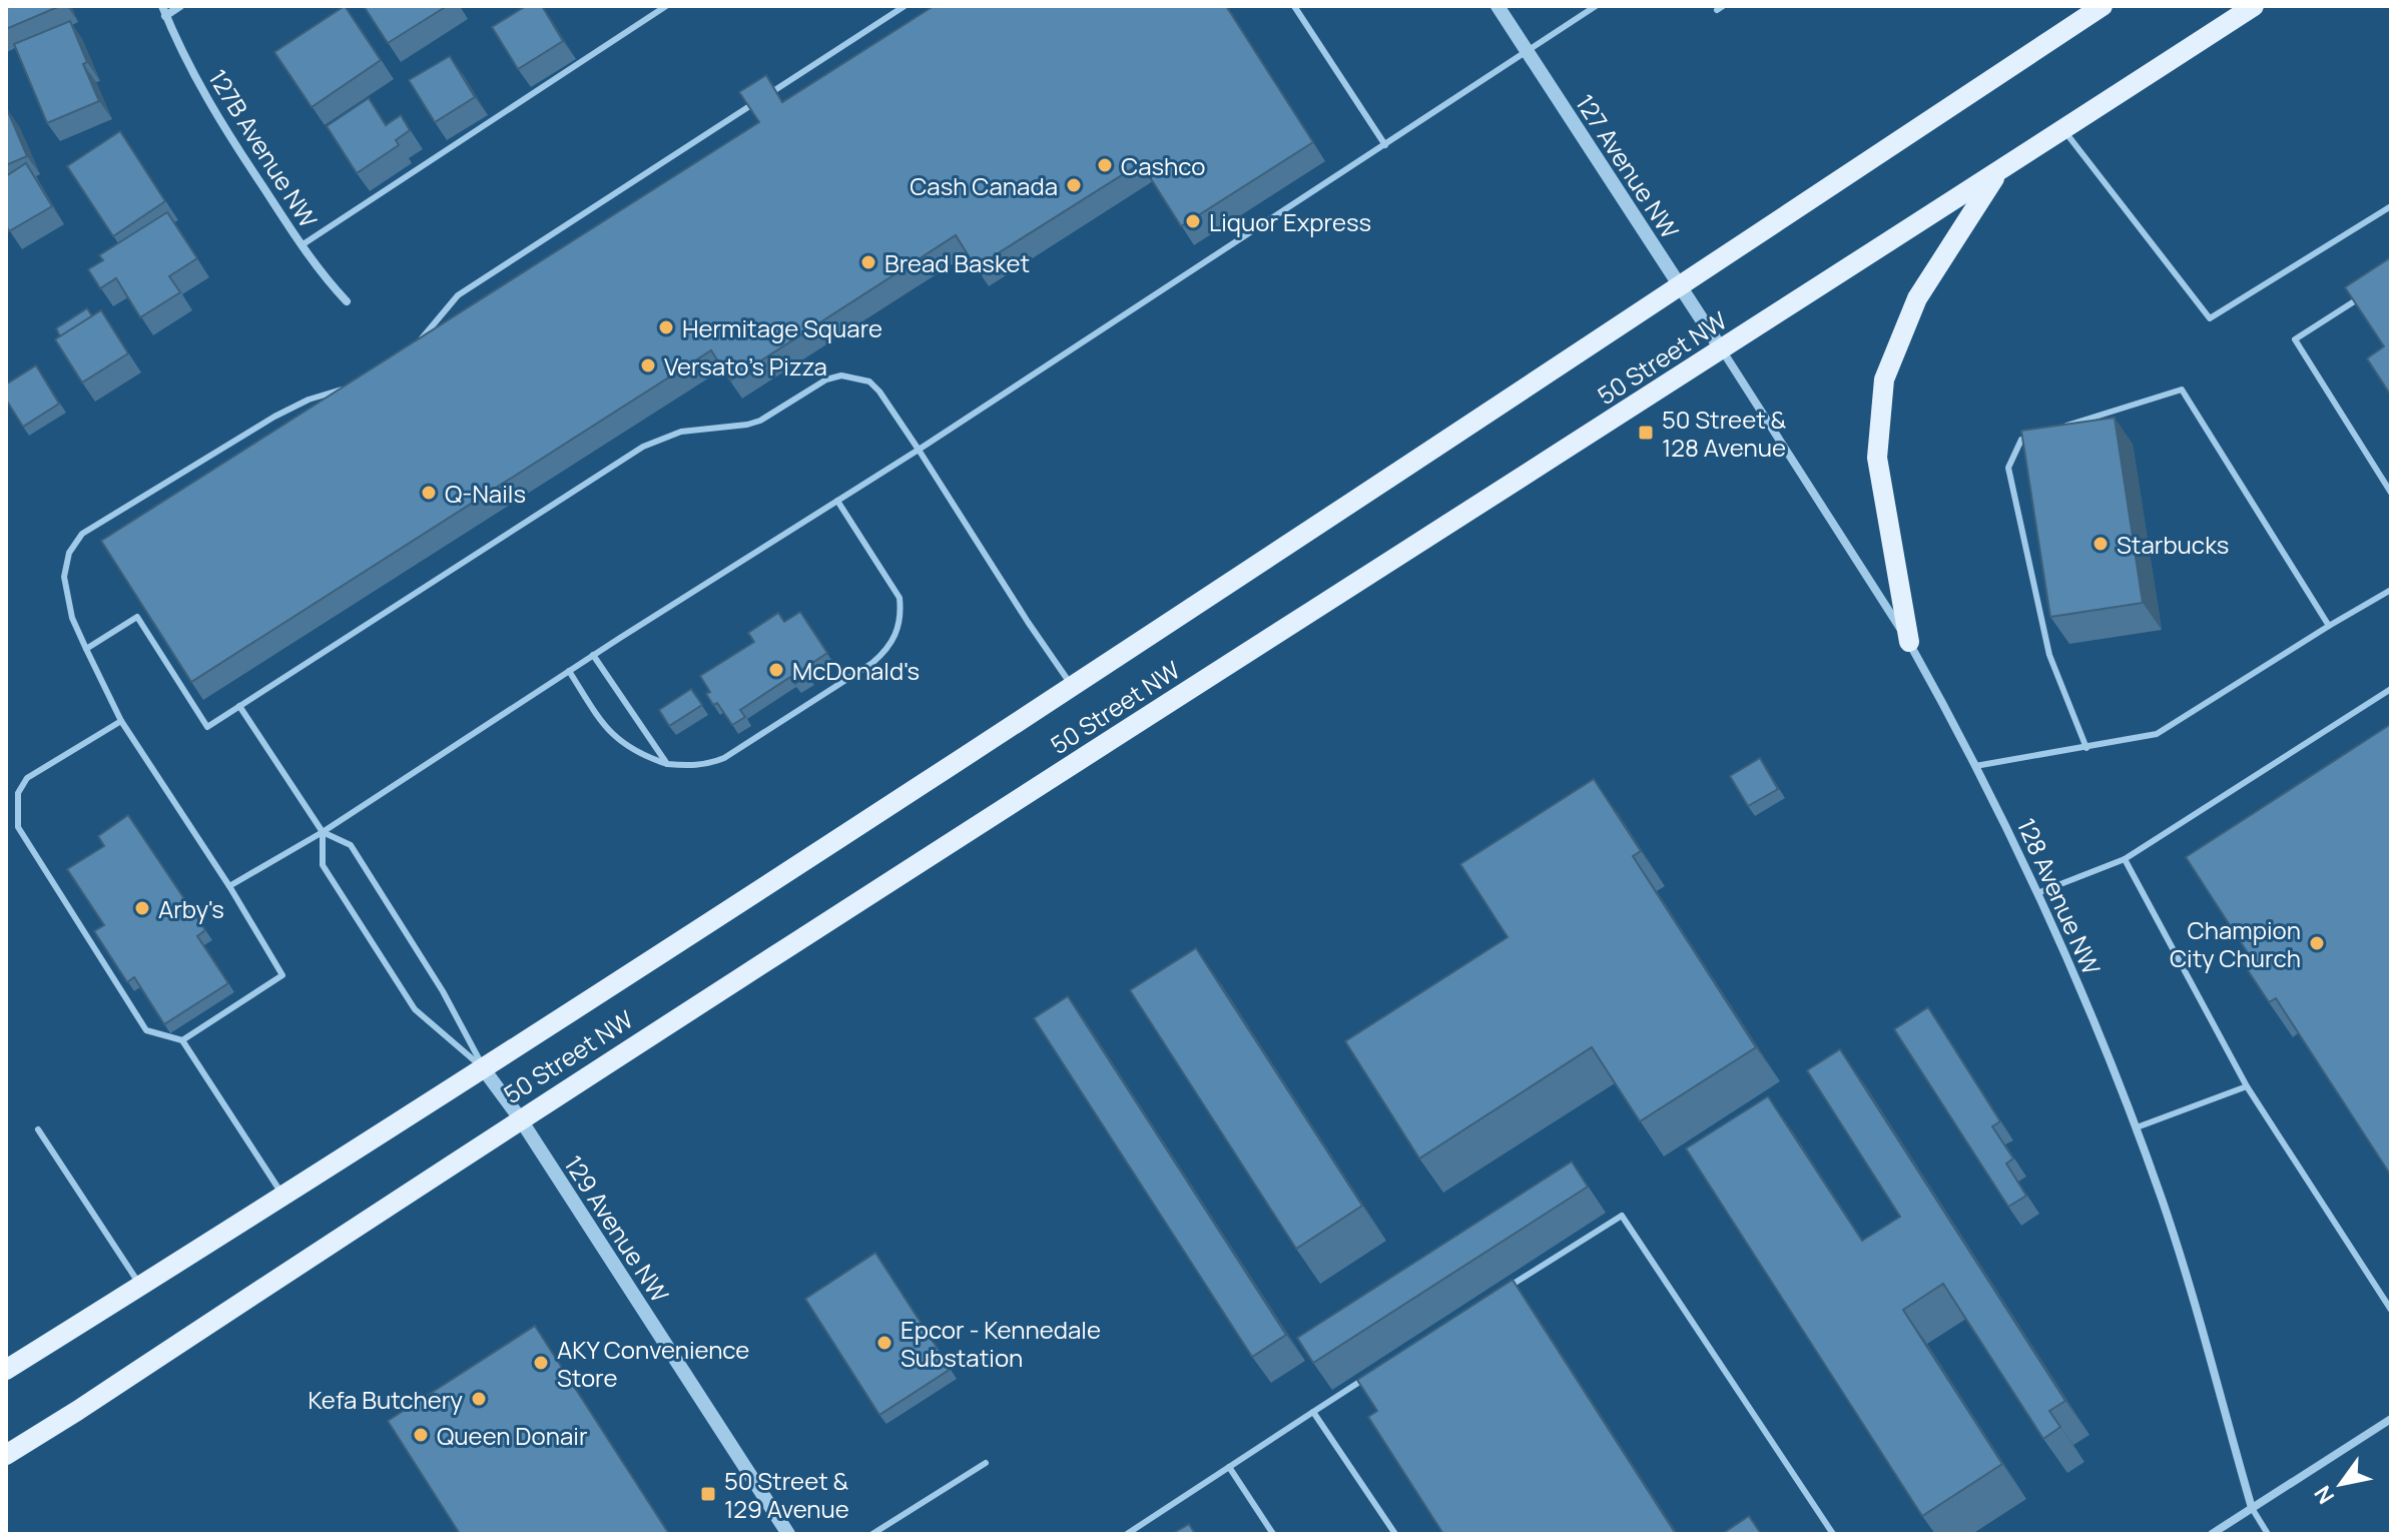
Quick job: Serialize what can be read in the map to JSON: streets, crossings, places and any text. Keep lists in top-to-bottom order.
{
  "streets": {
    "main road": ["50 Street NW"],
    "street": [
      "127B Avenue NW",
      "127 Avenue NW",
      "128 Avenue NW",
      "129 Avenue NW"
    ]
  },
  "crossings": [
    ["127 Avenue NW", "50 Street NW"],
    ["127 Avenue NW", "128 Avenue NW"],
    ["50 Street NW", "128 Avenue NW"],
    ["50 Street NW", "129 Avenue NW"]
  ],
  "places": {
    "other": [
      "Cashco",
      "Cash Canada",
      "Liquor Express",
      "Bread Basket",
      "Hermitage Square",
      "Versato's Pizza",
      "Q-Nails",
      "Starbucks",
      "McDonald's",
      "Arby's",
      "Champion City Church",
      "Epcor - Kennedale Substation",
      "AKY Convenience Store",
      "Kefa Butchery",
      "Queen Donair"
    ],
    "transit": ["50 Street & 128 Avenue", "50 Street & 129 Avenue"]
  },
  "north": "bottom left"
}
